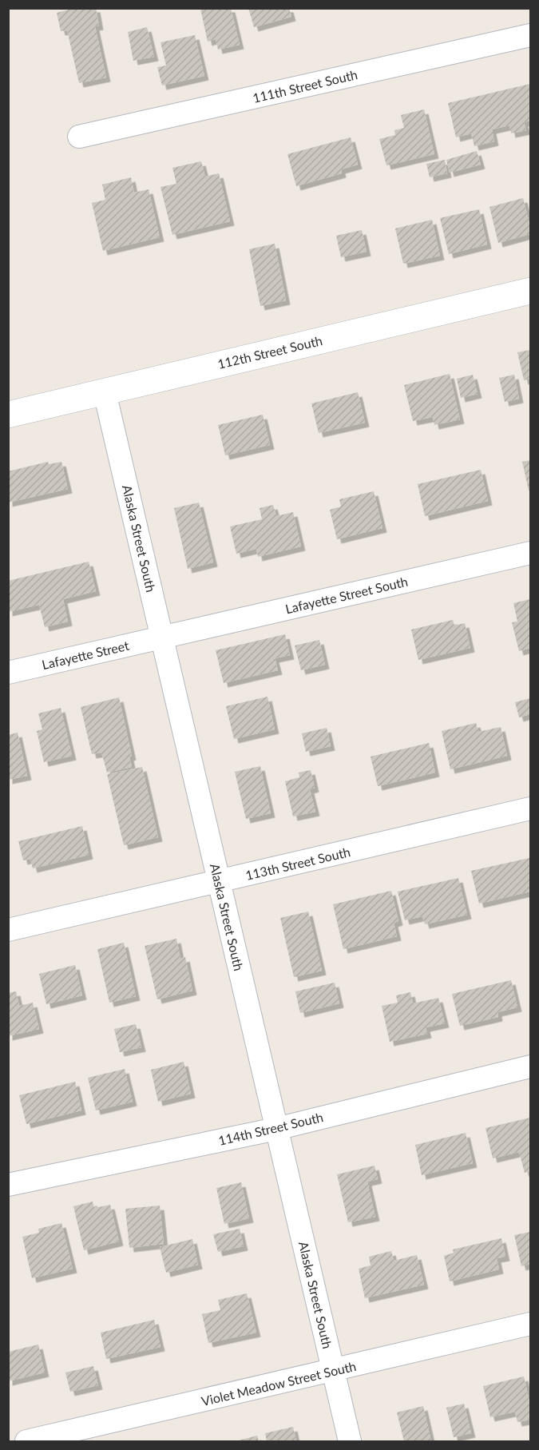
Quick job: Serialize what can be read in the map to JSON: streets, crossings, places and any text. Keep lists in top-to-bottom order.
{
  "streets": {
    "main road": ["112th Street South"],
    "street": [
      "111th Street South",
      "Alaska Street South",
      "Lafayette Street South",
      "Lafayette Street",
      "113th Street South",
      "114th Street South",
      "Violet Meadow Street South"
    ]
  },
  "crossings": [
    ["112th Street South", "Alaska Street South"],
    ["Alaska Street South", "Lafayette Street South"],
    ["Alaska Street South", "Lafayette Street"],
    ["Alaska Street South", "113th Street South"],
    ["Alaska Street South", "114th Street South"],
    ["Alaska Street South", "Violet Meadow Street South"],
    ["Lafayette Street South", "Lafayette Street"]
  ]
}
